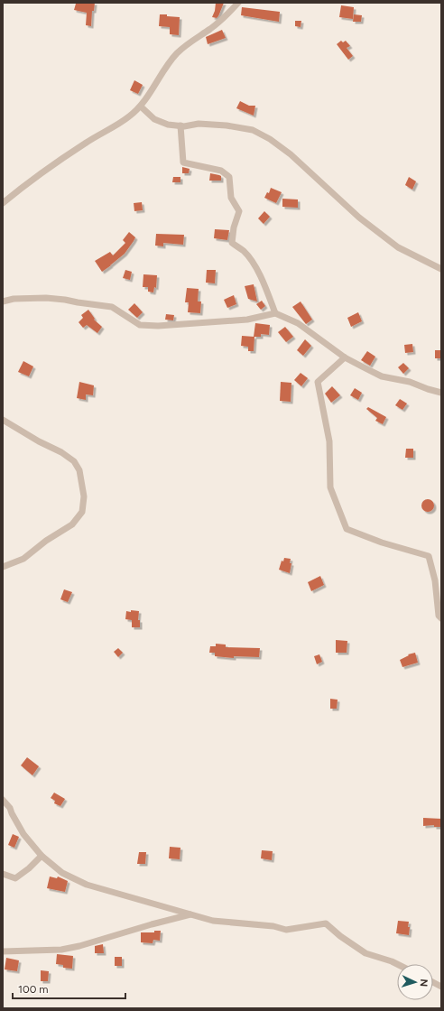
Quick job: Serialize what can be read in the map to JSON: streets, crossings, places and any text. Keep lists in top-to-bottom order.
{
  "scale_bar": "100 m",
  "north": "right"
}
